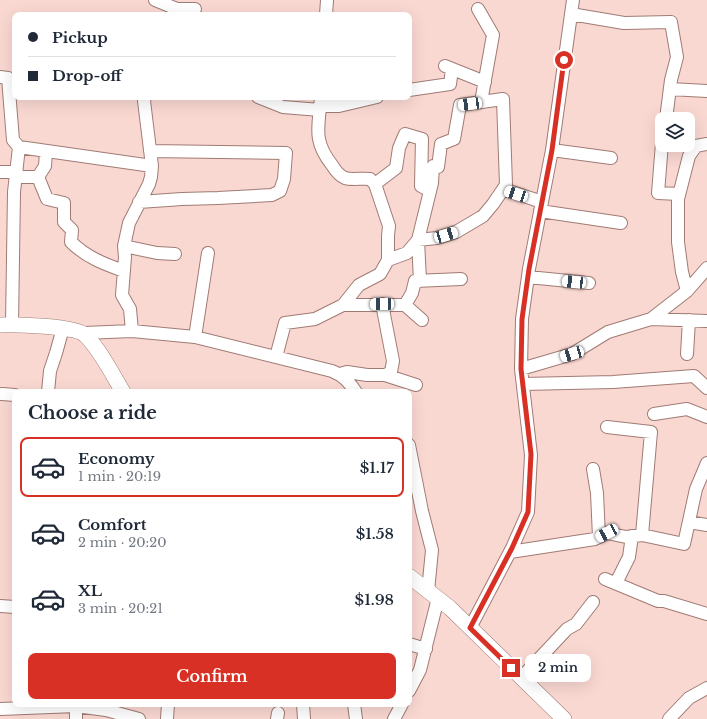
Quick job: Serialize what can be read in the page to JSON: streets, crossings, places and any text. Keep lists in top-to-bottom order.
{
  "page": {
    "banner": ["Pickup", "Drop-off"],
    "heading": "Choose a ride",
    "list": [
      {
        "name": "Economy",
        "note": "1 min · 20:19",
        "value": "$1.17"
      },
      {
        "name": "Comfort",
        "note": "2 min · 20:20",
        "value": "$1.58"
      },
      {
        "name": "XL",
        "note": "3 min · 20:21",
        "value": "$1.98"
      }
    ],
    "buttons": "Confirm",
    "bubble": "2 min"
  }
}
